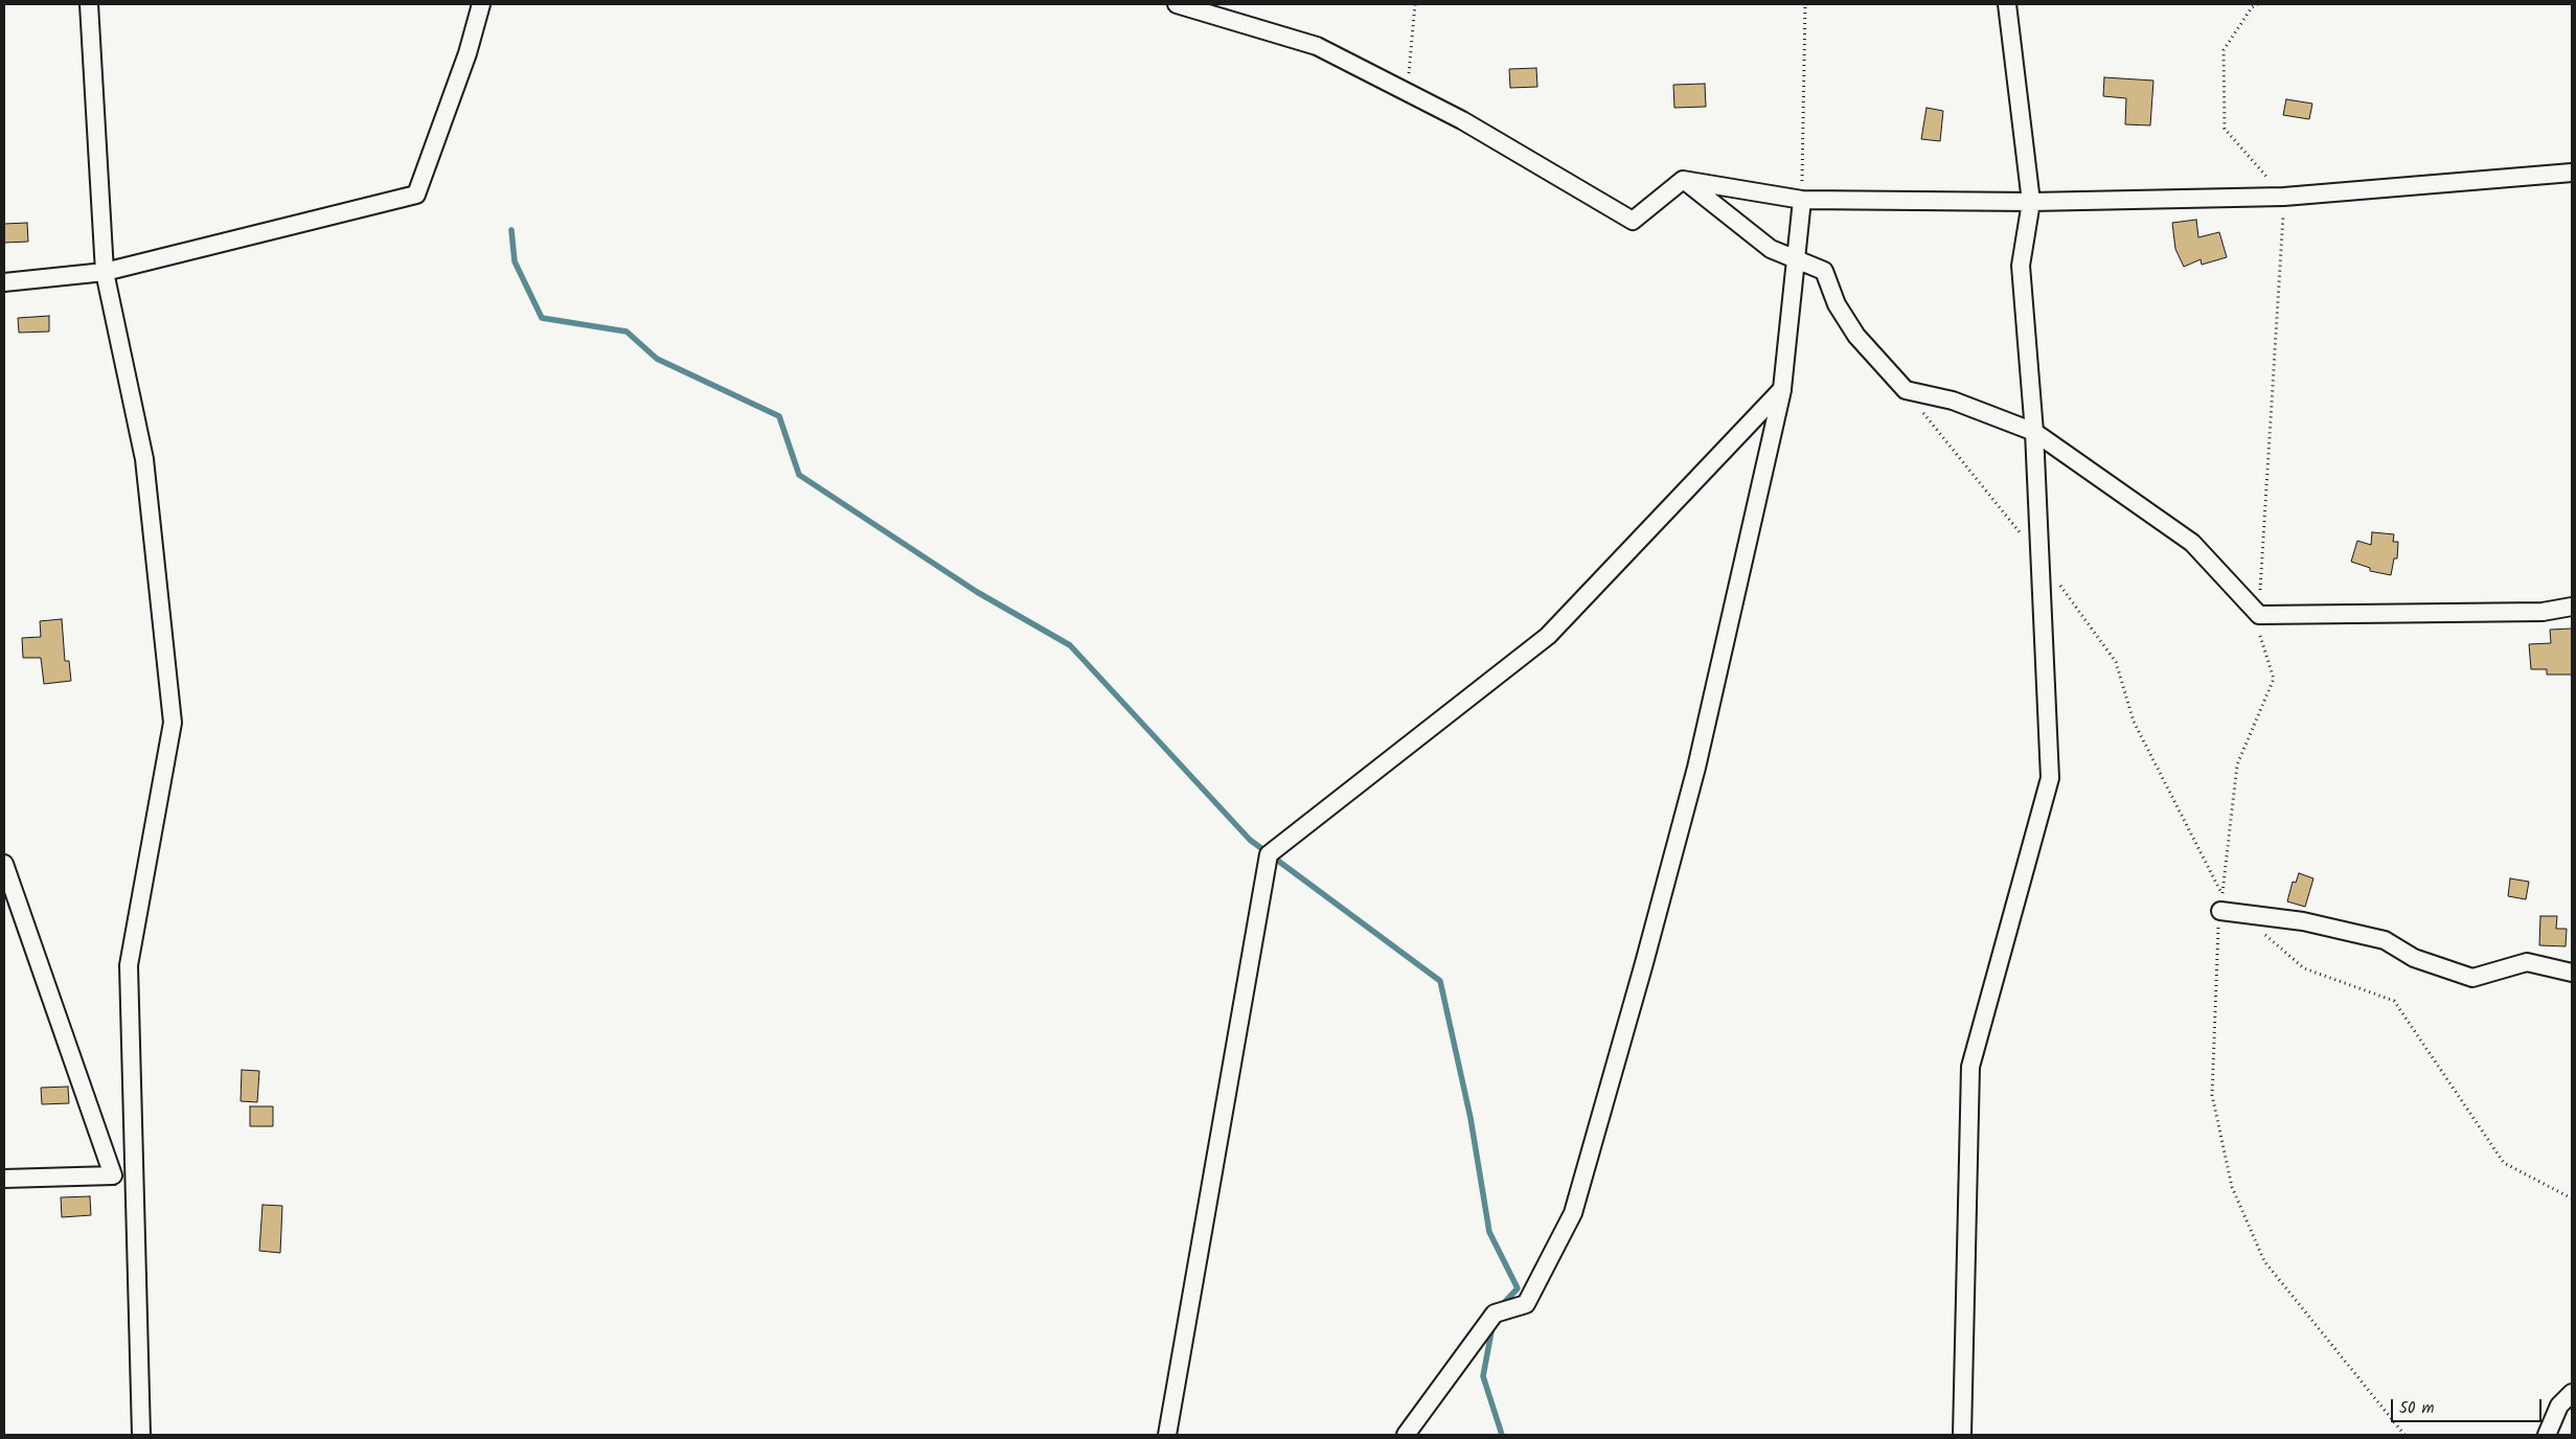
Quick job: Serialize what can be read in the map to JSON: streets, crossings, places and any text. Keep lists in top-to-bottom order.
{
  "scale_bar": "50 m"
}
